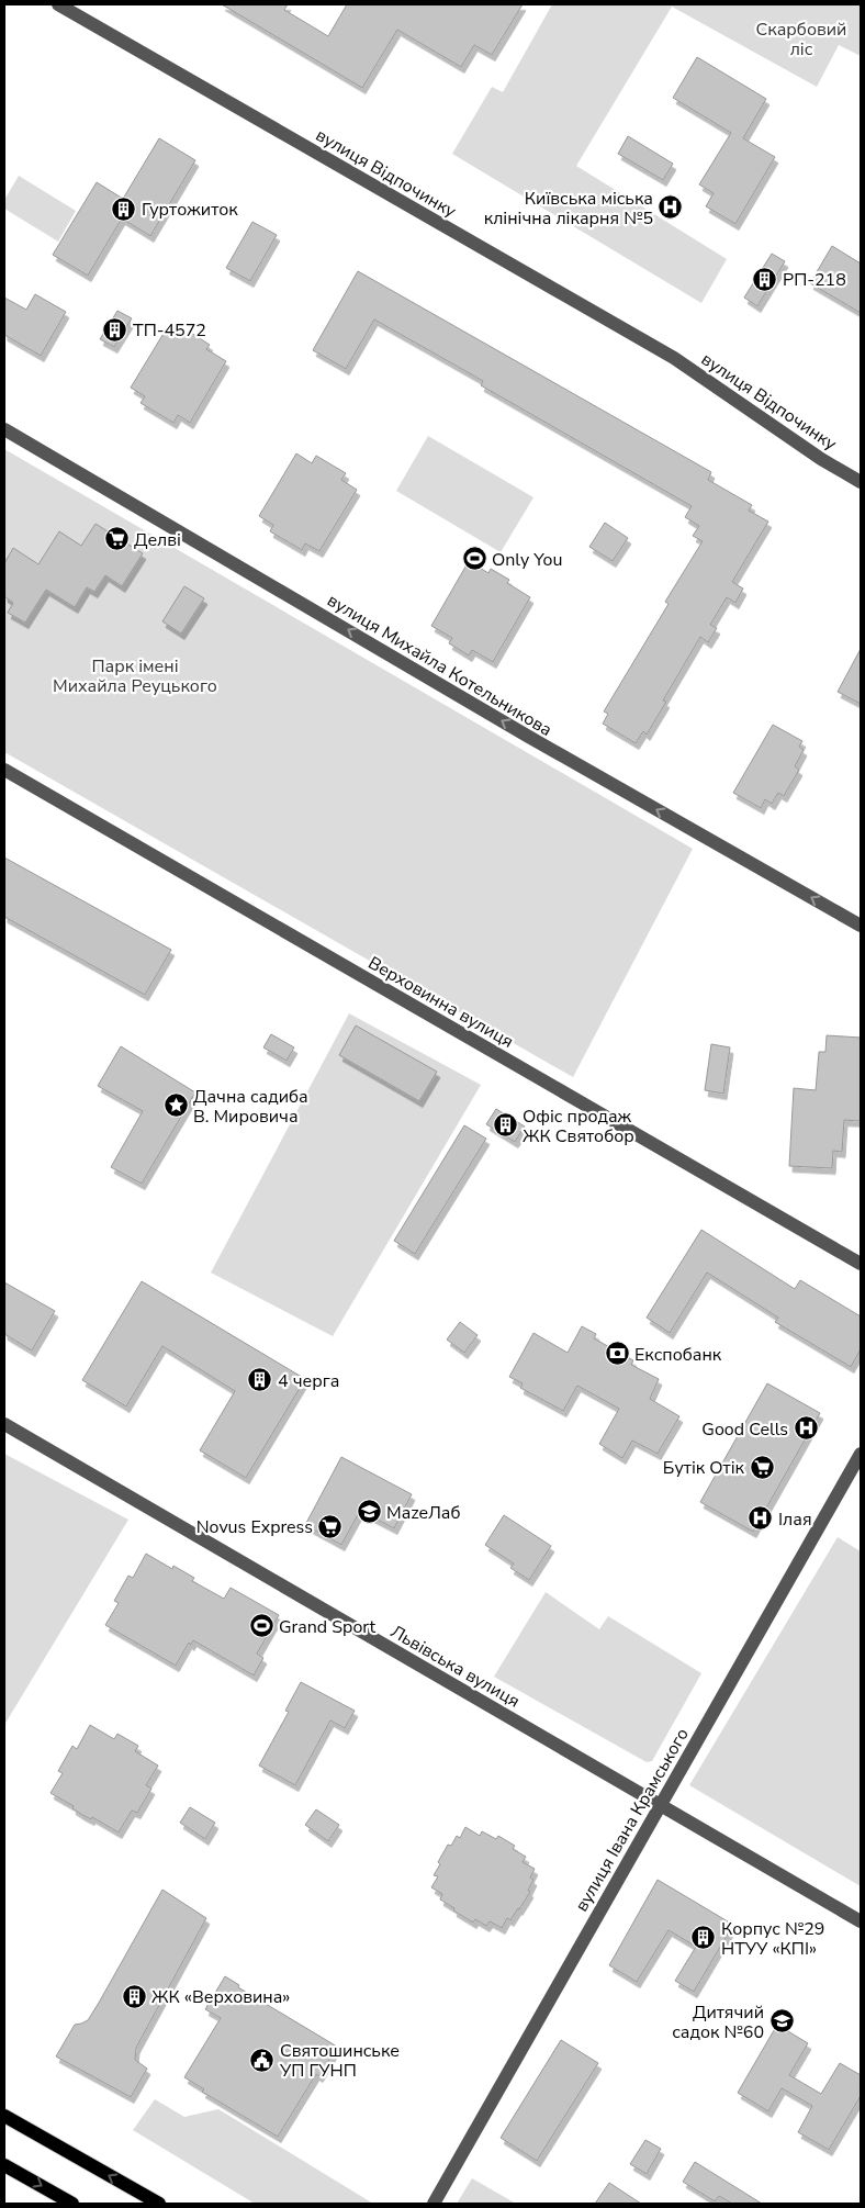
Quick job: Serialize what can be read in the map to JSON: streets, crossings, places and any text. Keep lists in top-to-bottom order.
{
  "streets": {
    "street": [
      "вулиця Відпочинку",
      "вулиця Михайла Котельникова",
      "Верховинна вулиця",
      "Львівська вулиця",
      "вулиця Івана Крамського"
    ]
  },
  "crossings": [
    ["Львівська вулиця", "вулиця Івана Крамського"]
  ],
  "one_way": ["вулиця Михайла Котельникова"],
  "parks": ["Скарбовий ліс", "Парк імені Михайла Реуцького"],
  "places": {
    "hospital": ["Київська міська клінічна лікарня №5", "Good Cells", "Ілая"],
    "building": [
      "Гуртожиток",
      "РП-218",
      "ТП-4572",
      "Офіс продаж ЖК Святобор",
      "4 черга",
      "Корпус №29 НТУУ «КПІ»",
      "ЖК «Верховина»"
    ],
    "supermarket": ["Делві", "Бутік Отік", "Novus Express"],
    "sports": ["Only You", "Grand Sport"],
    "place": ["Дачна садиба В. Мировича"],
    "bank": ["Експобанк"],
    "school or university": ["MazeЛаб", "Дитячий садок №60"],
    "public building": ["Святошинське УП ГУНП"]
  }
}
